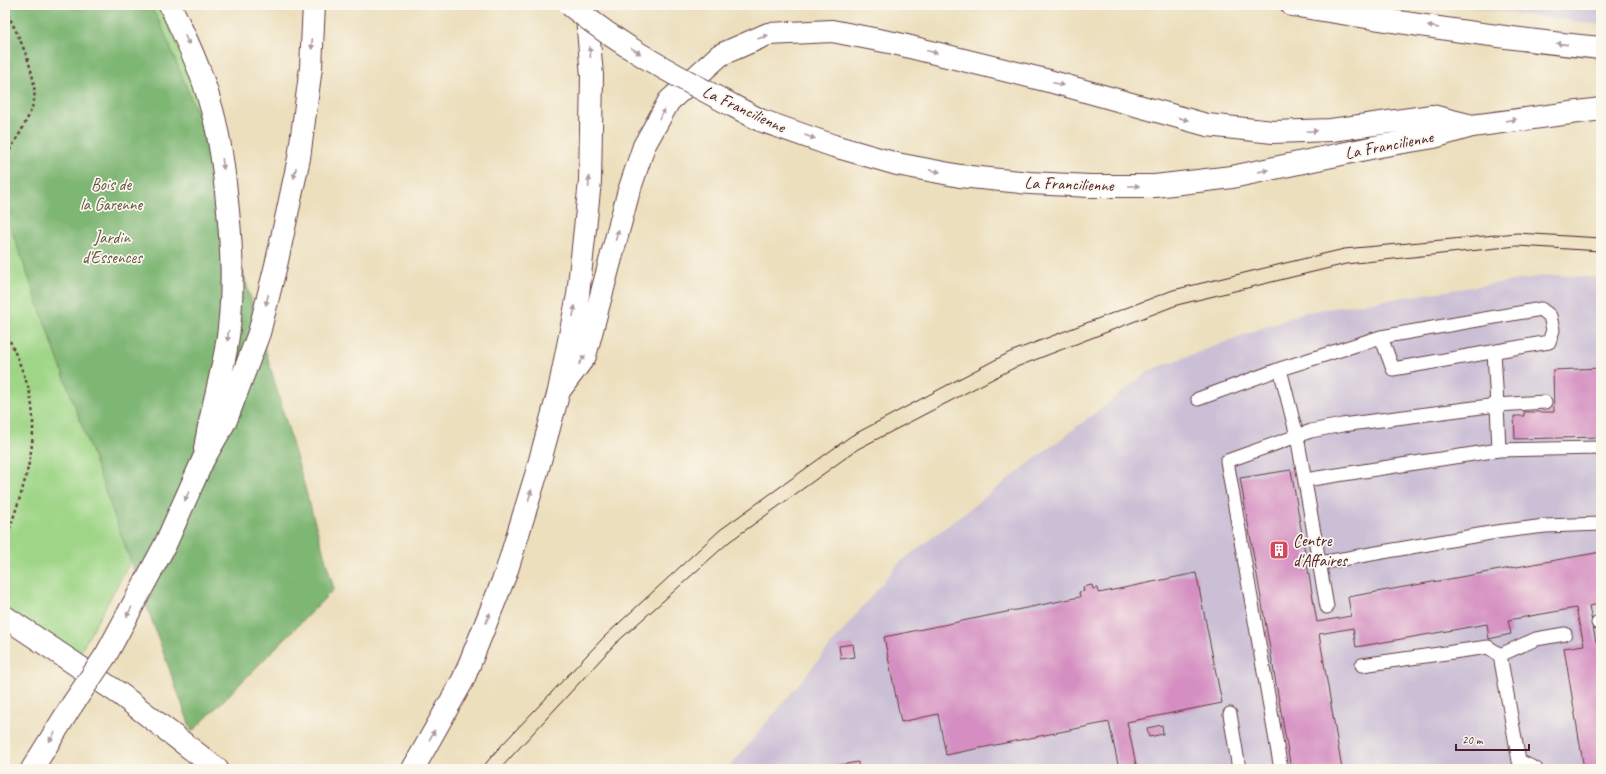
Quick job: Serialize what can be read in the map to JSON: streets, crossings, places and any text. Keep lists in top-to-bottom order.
{
  "streets": {
    "main road": ["La Francilienne"]
  },
  "one_way": ["La Francilienne"],
  "parks": ["Bois de la Garenne", "Jardin d'Essences"],
  "places": {
    "building": ["Centre d'Affaires"]
  },
  "scale_bar": "20 m"
}
